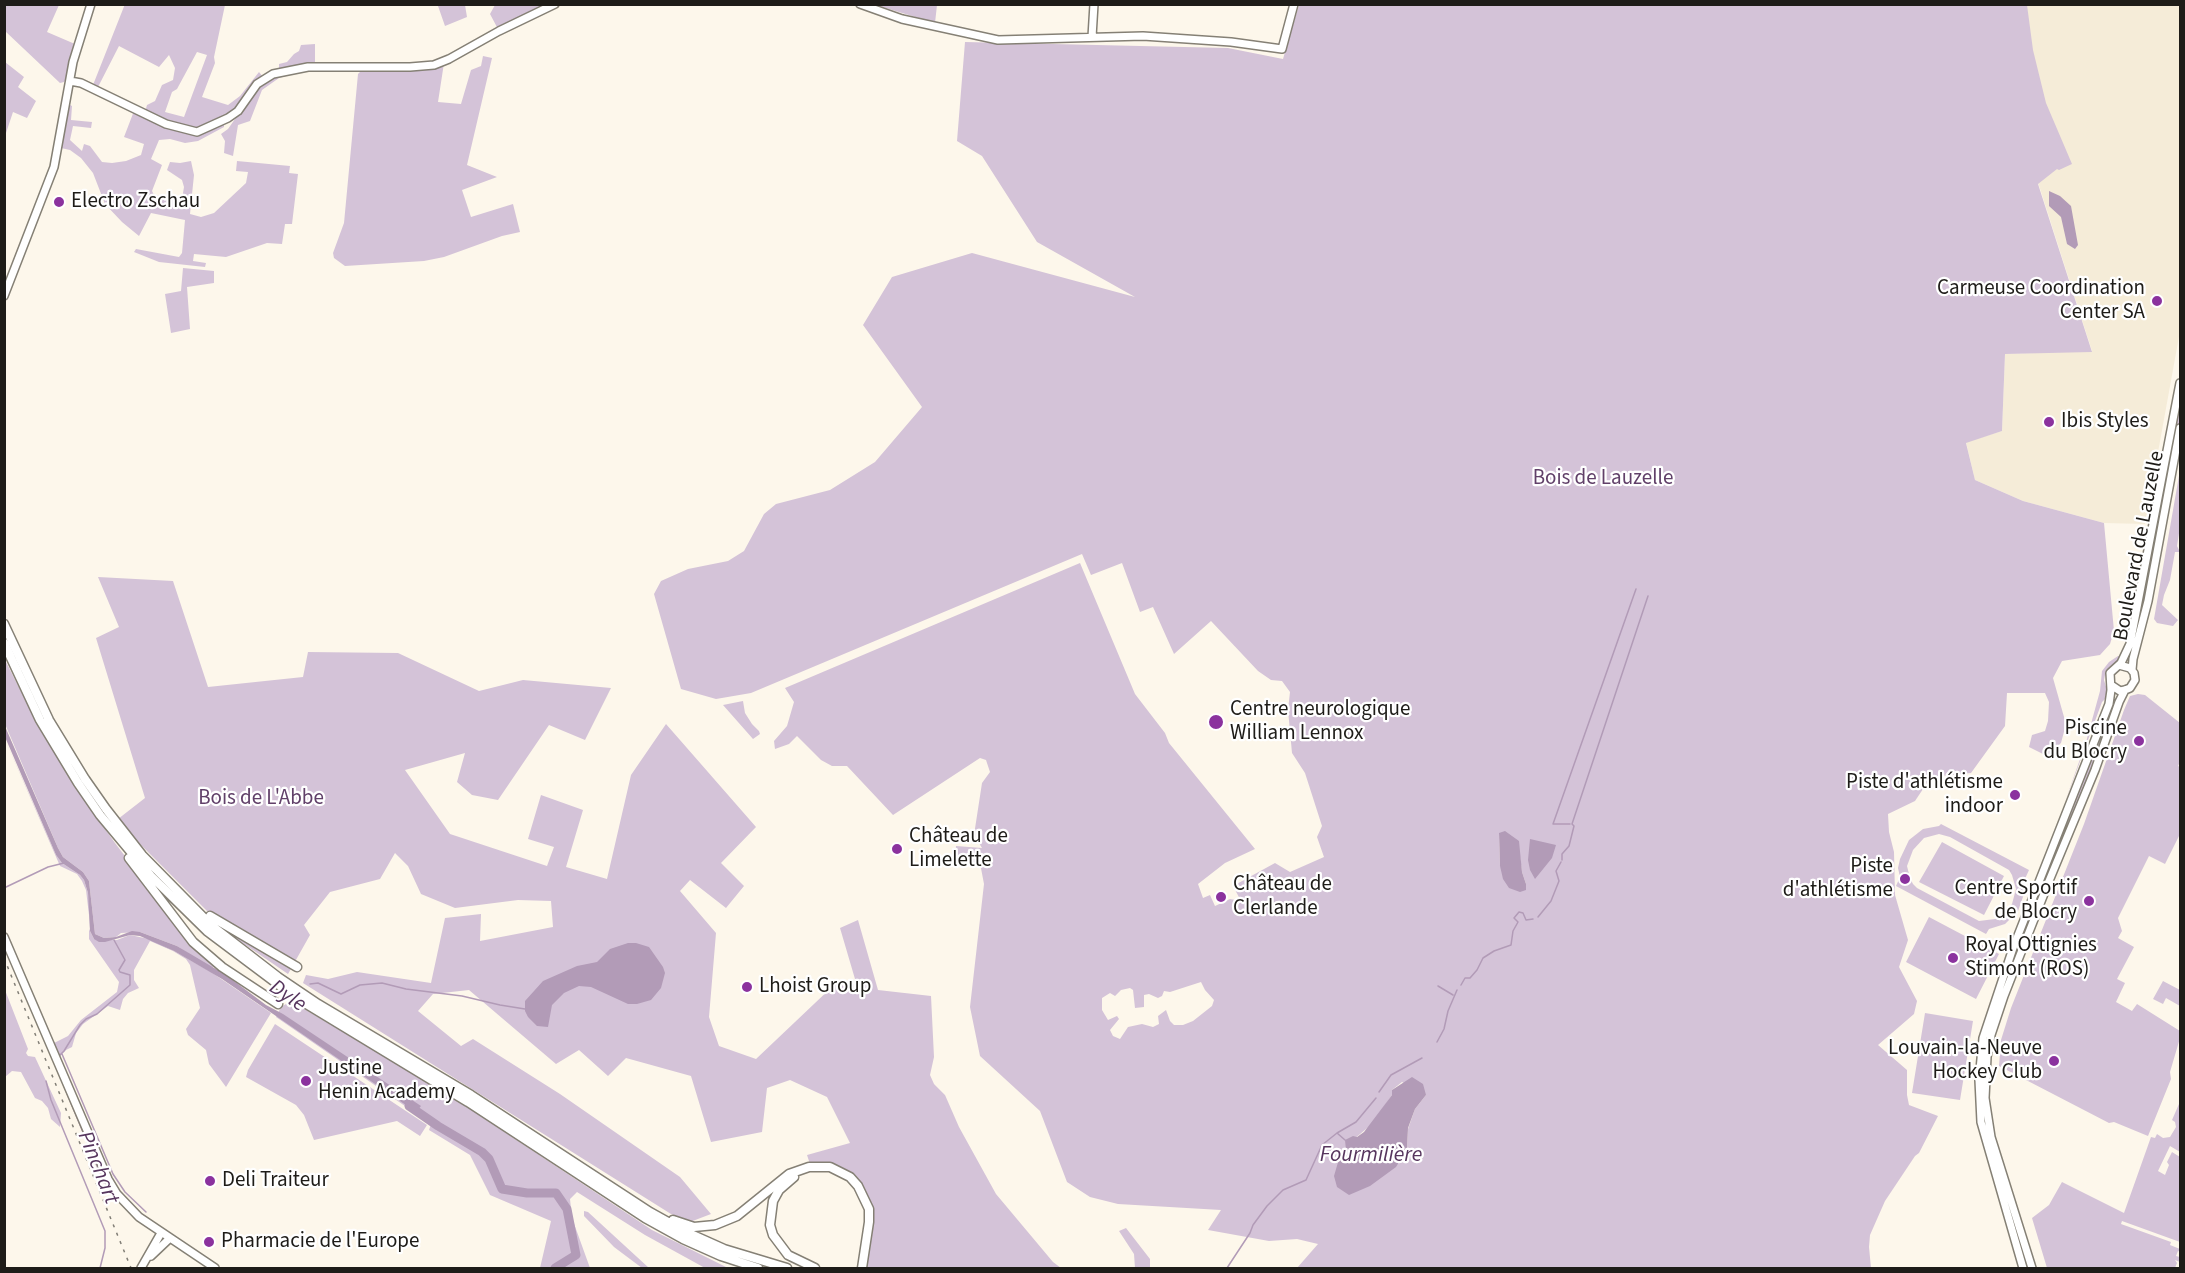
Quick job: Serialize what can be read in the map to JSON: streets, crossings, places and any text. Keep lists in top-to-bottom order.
{
  "streets": {
    "main road": ["Boulevard de Lauzelle"]
  },
  "water": ["Dyle", "Fourmilière", "Pinchart"],
  "parks": ["Bois de Lauzelle", "Bois de L'Abbe"],
  "places": [
    "Electro Zschau",
    "Carmeuse Coordination Center SA",
    "Ibis Styles",
    "Centre neurologique William Lennox",
    "Piscine du Blocry",
    "Piste d'athlétisme indoor",
    "Château de Limelette",
    "Piste d'athlétisme",
    "Château de Clerlande",
    "Centre Sportif de Blocry",
    "Royal Ottignies Stimont (ROS)",
    "Lhoist Group",
    "Louvain-la-Neuve Hockey Club",
    "Justine Henin Academy",
    "Deli Traiteur",
    "Pharmacie de l'Europe"
  ]
}
